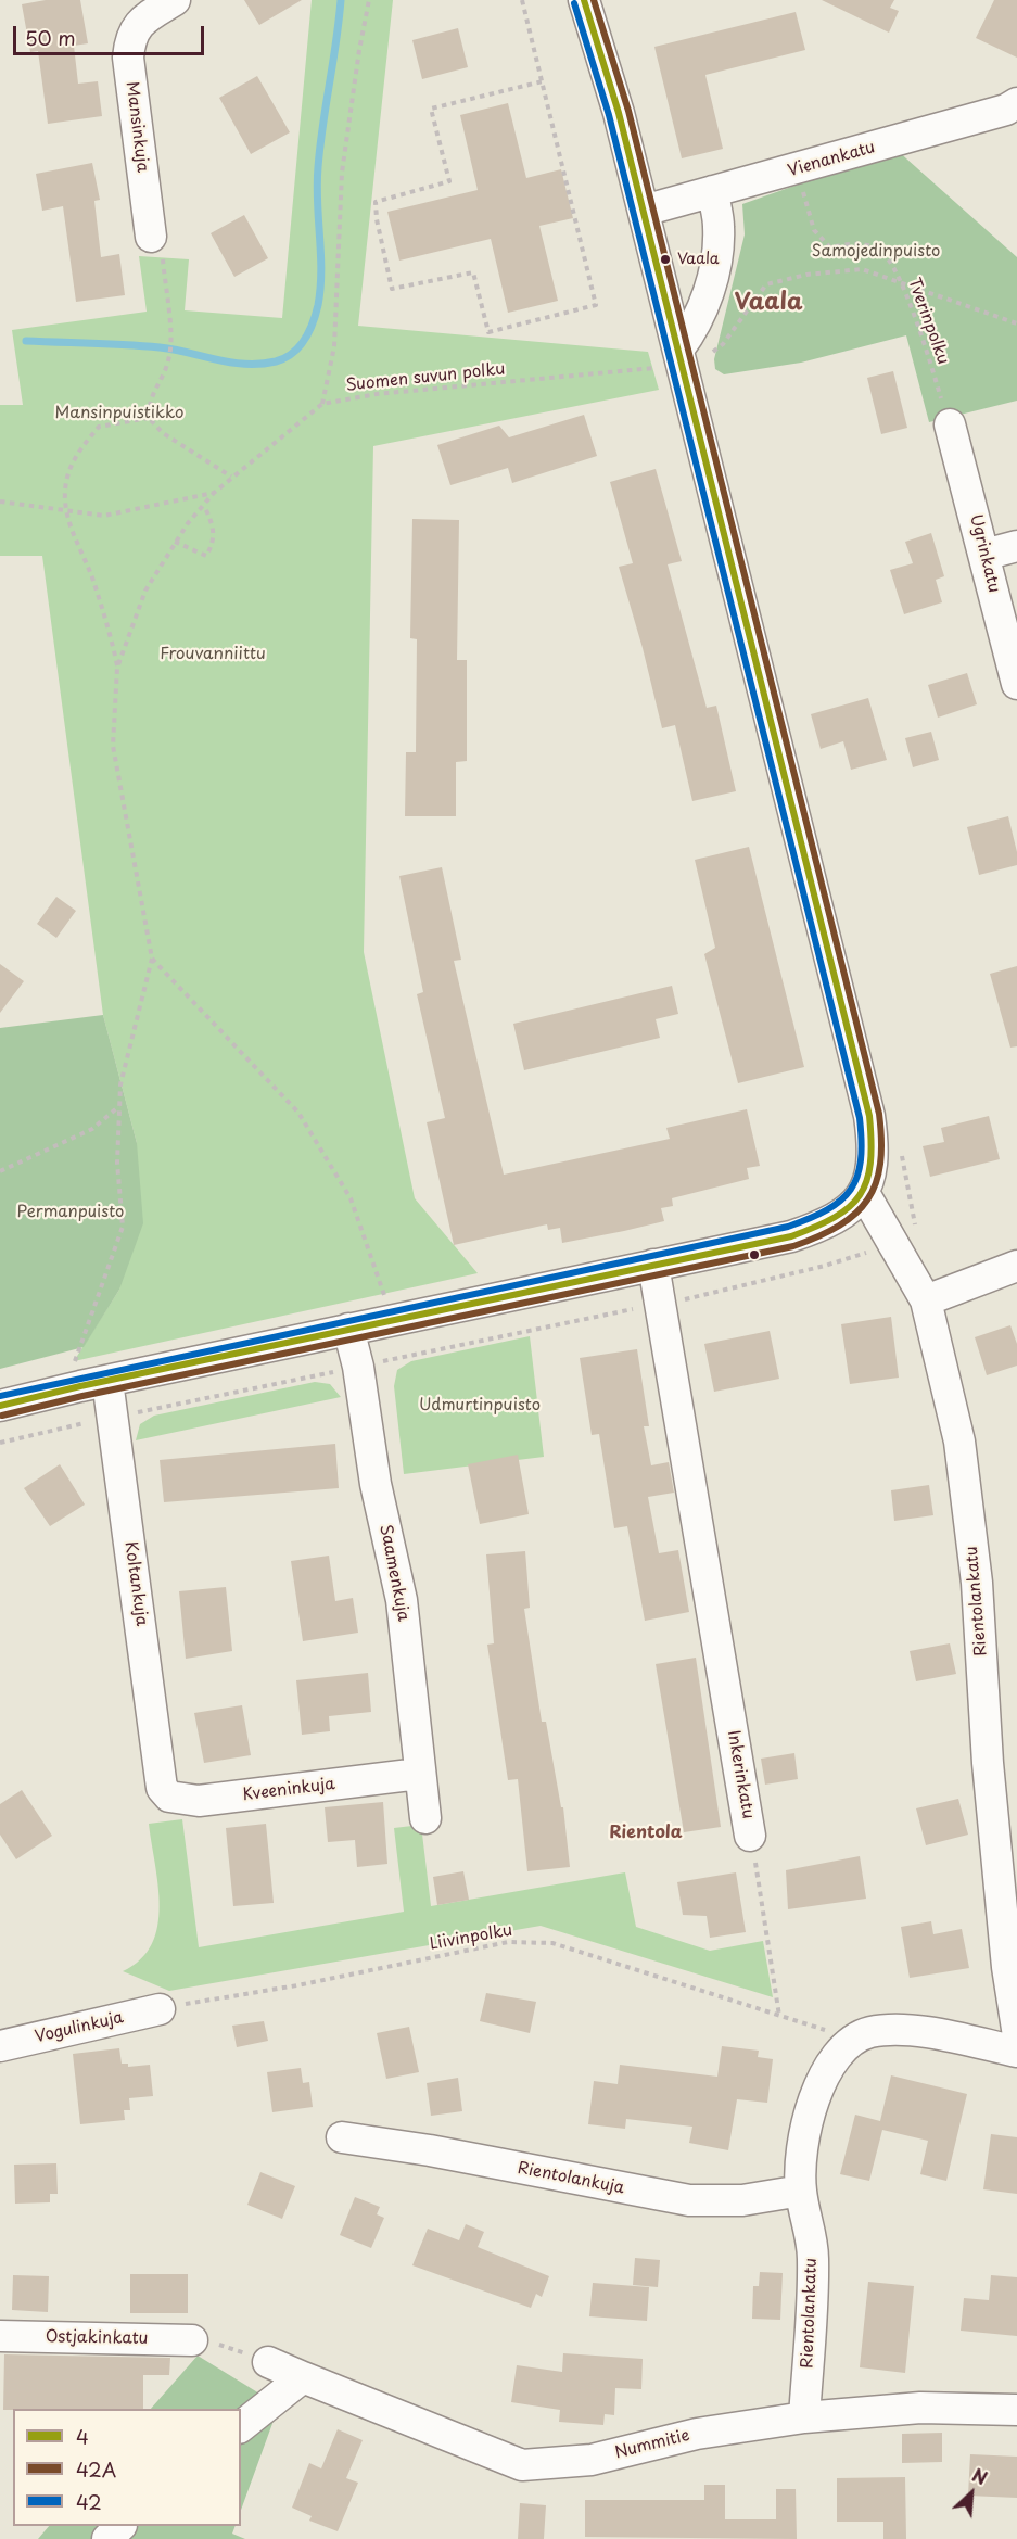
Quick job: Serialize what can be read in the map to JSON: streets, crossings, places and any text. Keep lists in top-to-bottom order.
{
  "streets": {
    "street": [
      "Mansinkuja",
      "Vienankatu",
      "Ugrinkatu",
      "Saamenkuja",
      "Koltankuja",
      "Rientolankatu",
      "Inkerinkatu",
      "Kveeninkuja",
      "Vogulinkuja",
      "Rientolankuja",
      "Ostjakinkatu",
      "Nummitie"
    ],
    "path": ["Tverinpolku", "Suomen suvun polku", "Liivinpolku"]
  },
  "crossings": [
    ["Vienankatu", "Tverinpolku"],
    ["Tverinpolku", "Ugrinkatu"],
    ["Saamenkuja", "Kveeninkuja"],
    ["Koltankuja", "Kveeninkuja"],
    ["Rientolankatu", "Liivinpolku"],
    ["Rientolankatu", "Rientolankuja"],
    ["Rientolankatu", "Nummitie"],
    ["Inkerinkatu", "Liivinpolku"],
    ["Liivinpolku", "Vogulinkuja"]
  ],
  "districts": ["Vaala", "Rientola"],
  "parks": [
    "Samojedinpuisto",
    "Mansinpuistikko",
    "Frouvanniittu",
    "Permanpuisto",
    "Udmurtinpuisto"
  ],
  "places": ["Vaala"],
  "lines": ["transit line 4", "transit line 42A", "transit line 42"],
  "legend": ["4", "42A", "42"],
  "scale_bar": "50 m",
  "north": "top right"
}
